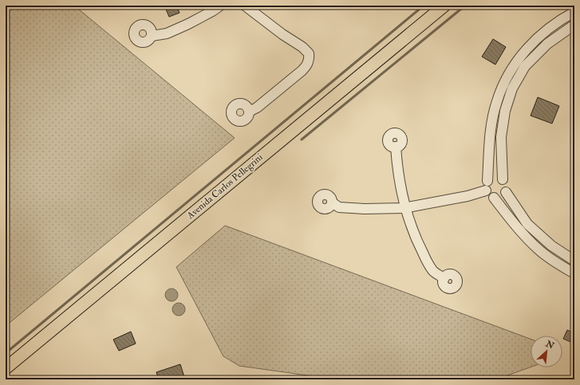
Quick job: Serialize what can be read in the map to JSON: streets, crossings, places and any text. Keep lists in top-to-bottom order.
{
  "streets": {
    "main road": ["Avenida Carlos Pellegrini"]
  },
  "north": "top right"
}
